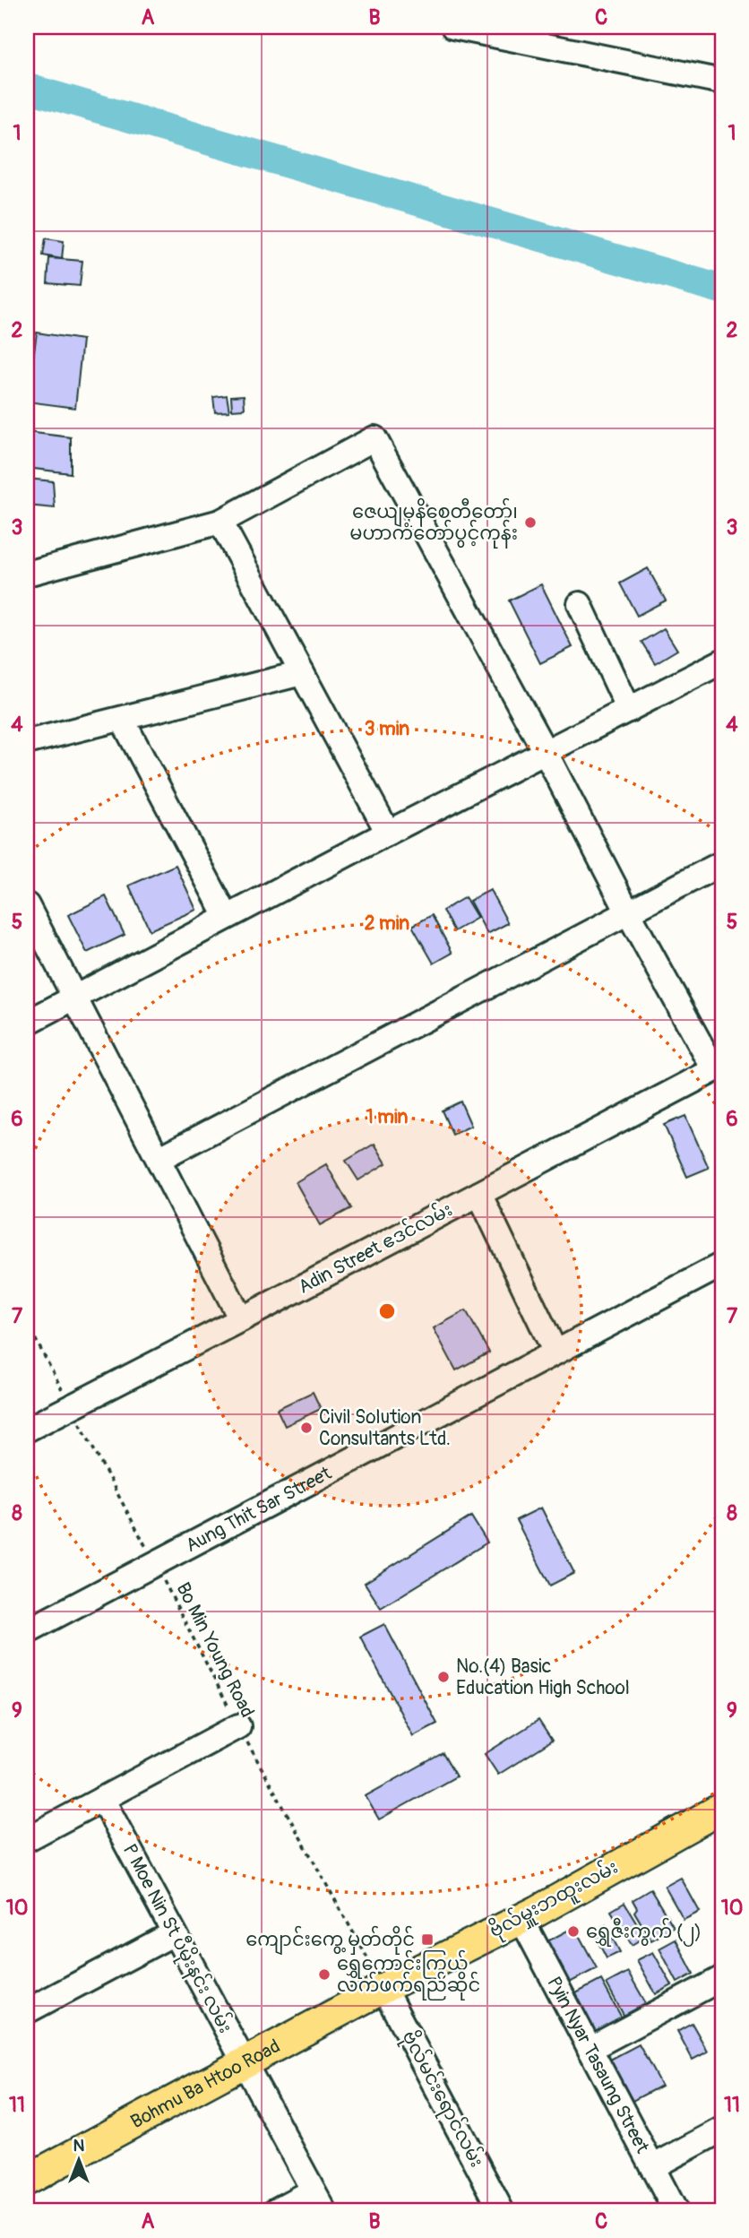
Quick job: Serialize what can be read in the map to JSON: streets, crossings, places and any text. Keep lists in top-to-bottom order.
{
  "streets": {
    "main road": ["ဗိုလ်မှူးဘထူးလမ်း", "Bohmu Ba Htoo Road"],
    "street": [
      "Adin Street ဧဒင်လမ်း",
      "Aung Thit Sar Street",
      "P Moe Nin St ပီမိုးနင်း လမ်း",
      "Pyin Nyar Tasaung Street",
      "ဗိုလ်မင်းရောင်လမ်း"
    ],
    "path": ["Bo Min Young Road"]
  },
  "crossings": [
    ["Adin Street ဧဒင်လမ်း", "Bo Min Young Road"],
    ["Aung Thit Sar Street", "Bo Min Young Road"],
    ["Bo Min Young Road", "ဗိုလ်မှူးဘထူးလမ်း"],
    ["Bo Min Young Road", "Bohmu Ba Htoo Road"],
    ["Bo Min Young Road", "ဗိုလ်မင်းရောင်လမ်း"],
    ["ဗိုလ်မှူးဘထူးလမ်း", "Pyin Nyar Tasaung Street"],
    ["ဗိုလ်မှူးဘထူးလမ်း", "Bohmu Ba Htoo Road"],
    ["ဗိုလ်မှူးဘထူးလမ်း", "ဗိုလ်မင်းရောင်လမ်း"],
    ["P Moe Nin St ပီမိုးနင်း လမ်း", "Bohmu Ba Htoo Road"],
    ["Bohmu Ba Htoo Road", "ဗိုလ်မင်းရောင်လမ်း"]
  ],
  "places": {
    "other": [
      "ဇေယျမုနိစေတီတော်၊ မဟာကံတော်ပွင့်ကုန်း",
      "Civil Solution Consultants Ltd.",
      "No.(4) Basic Education High School",
      "ရွှေဇီးကွက် (၂)",
      "ရွှေကောင်းကြွယ် လက်ဖက်ရည်ဆိုင်"
    ],
    "transit": ["ကျောင်းကွေ့ မှတ်တိုင်"]
  },
  "north": "top",
  "grid": {
    "columns": ["A", "B", "C"],
    "rows": [
      "1",
      "2",
      "3",
      "4",
      "5",
      "6",
      "7",
      "8",
      "9",
      "10",
      "11"
    ]
  },
  "rings": ["3 min", "2 min", "1 min"]
}
